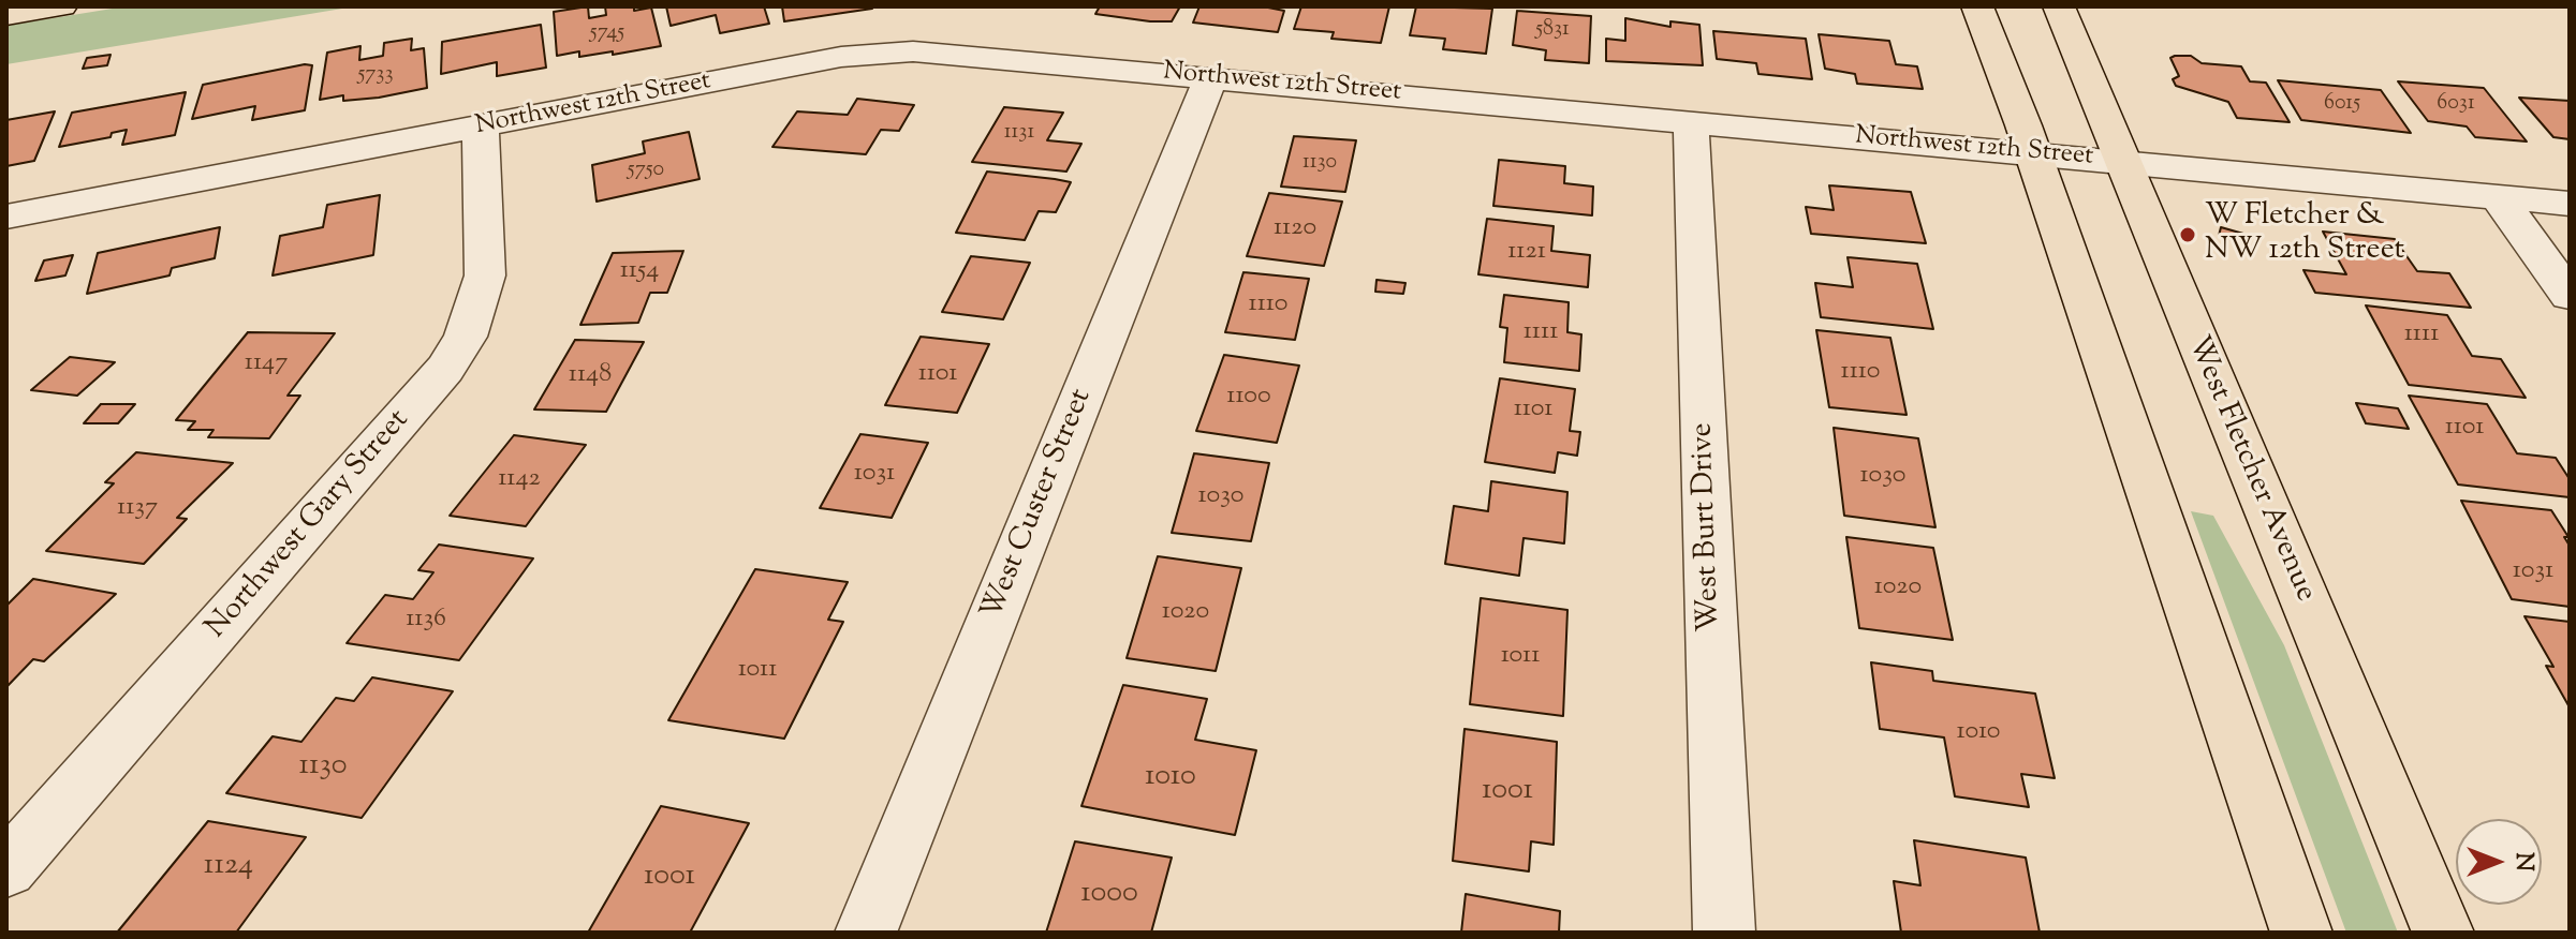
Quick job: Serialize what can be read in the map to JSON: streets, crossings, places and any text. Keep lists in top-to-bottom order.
{
  "streets": {
    "main road": ["West Fletcher Avenue"],
    "street": [
      "Northwest 12th Street",
      "West Custer Street",
      "Northwest Gary Street",
      "West Burt Drive"
    ]
  },
  "crossings": [
    ["Northwest 12th Street", "West Fletcher Avenue"],
    ["Northwest 12th Street", "West Custer Street"],
    ["Northwest 12th Street", "Northwest Gary Street"],
    ["Northwest 12th Street", "West Burt Drive"]
  ],
  "places": ["W Fletcher & NW 12th Street"],
  "house_numbers": [
    "5831",
    "5745",
    "5733",
    "6015",
    "6031",
    "1131",
    "1130",
    "5750",
    "1120",
    "1121",
    "1154",
    "1110",
    "1111",
    "1111",
    "1147",
    "1110",
    "1101",
    "1148",
    "1100",
    "1101",
    "1101",
    "1031",
    "1030",
    "1142",
    "1030",
    "1137",
    "1031",
    "1020",
    "1020",
    "1136",
    "1011",
    "1011",
    "1010",
    "1130",
    "1010",
    "1001",
    "1124",
    "1001",
    "1000"
  ],
  "north": "right"
}
